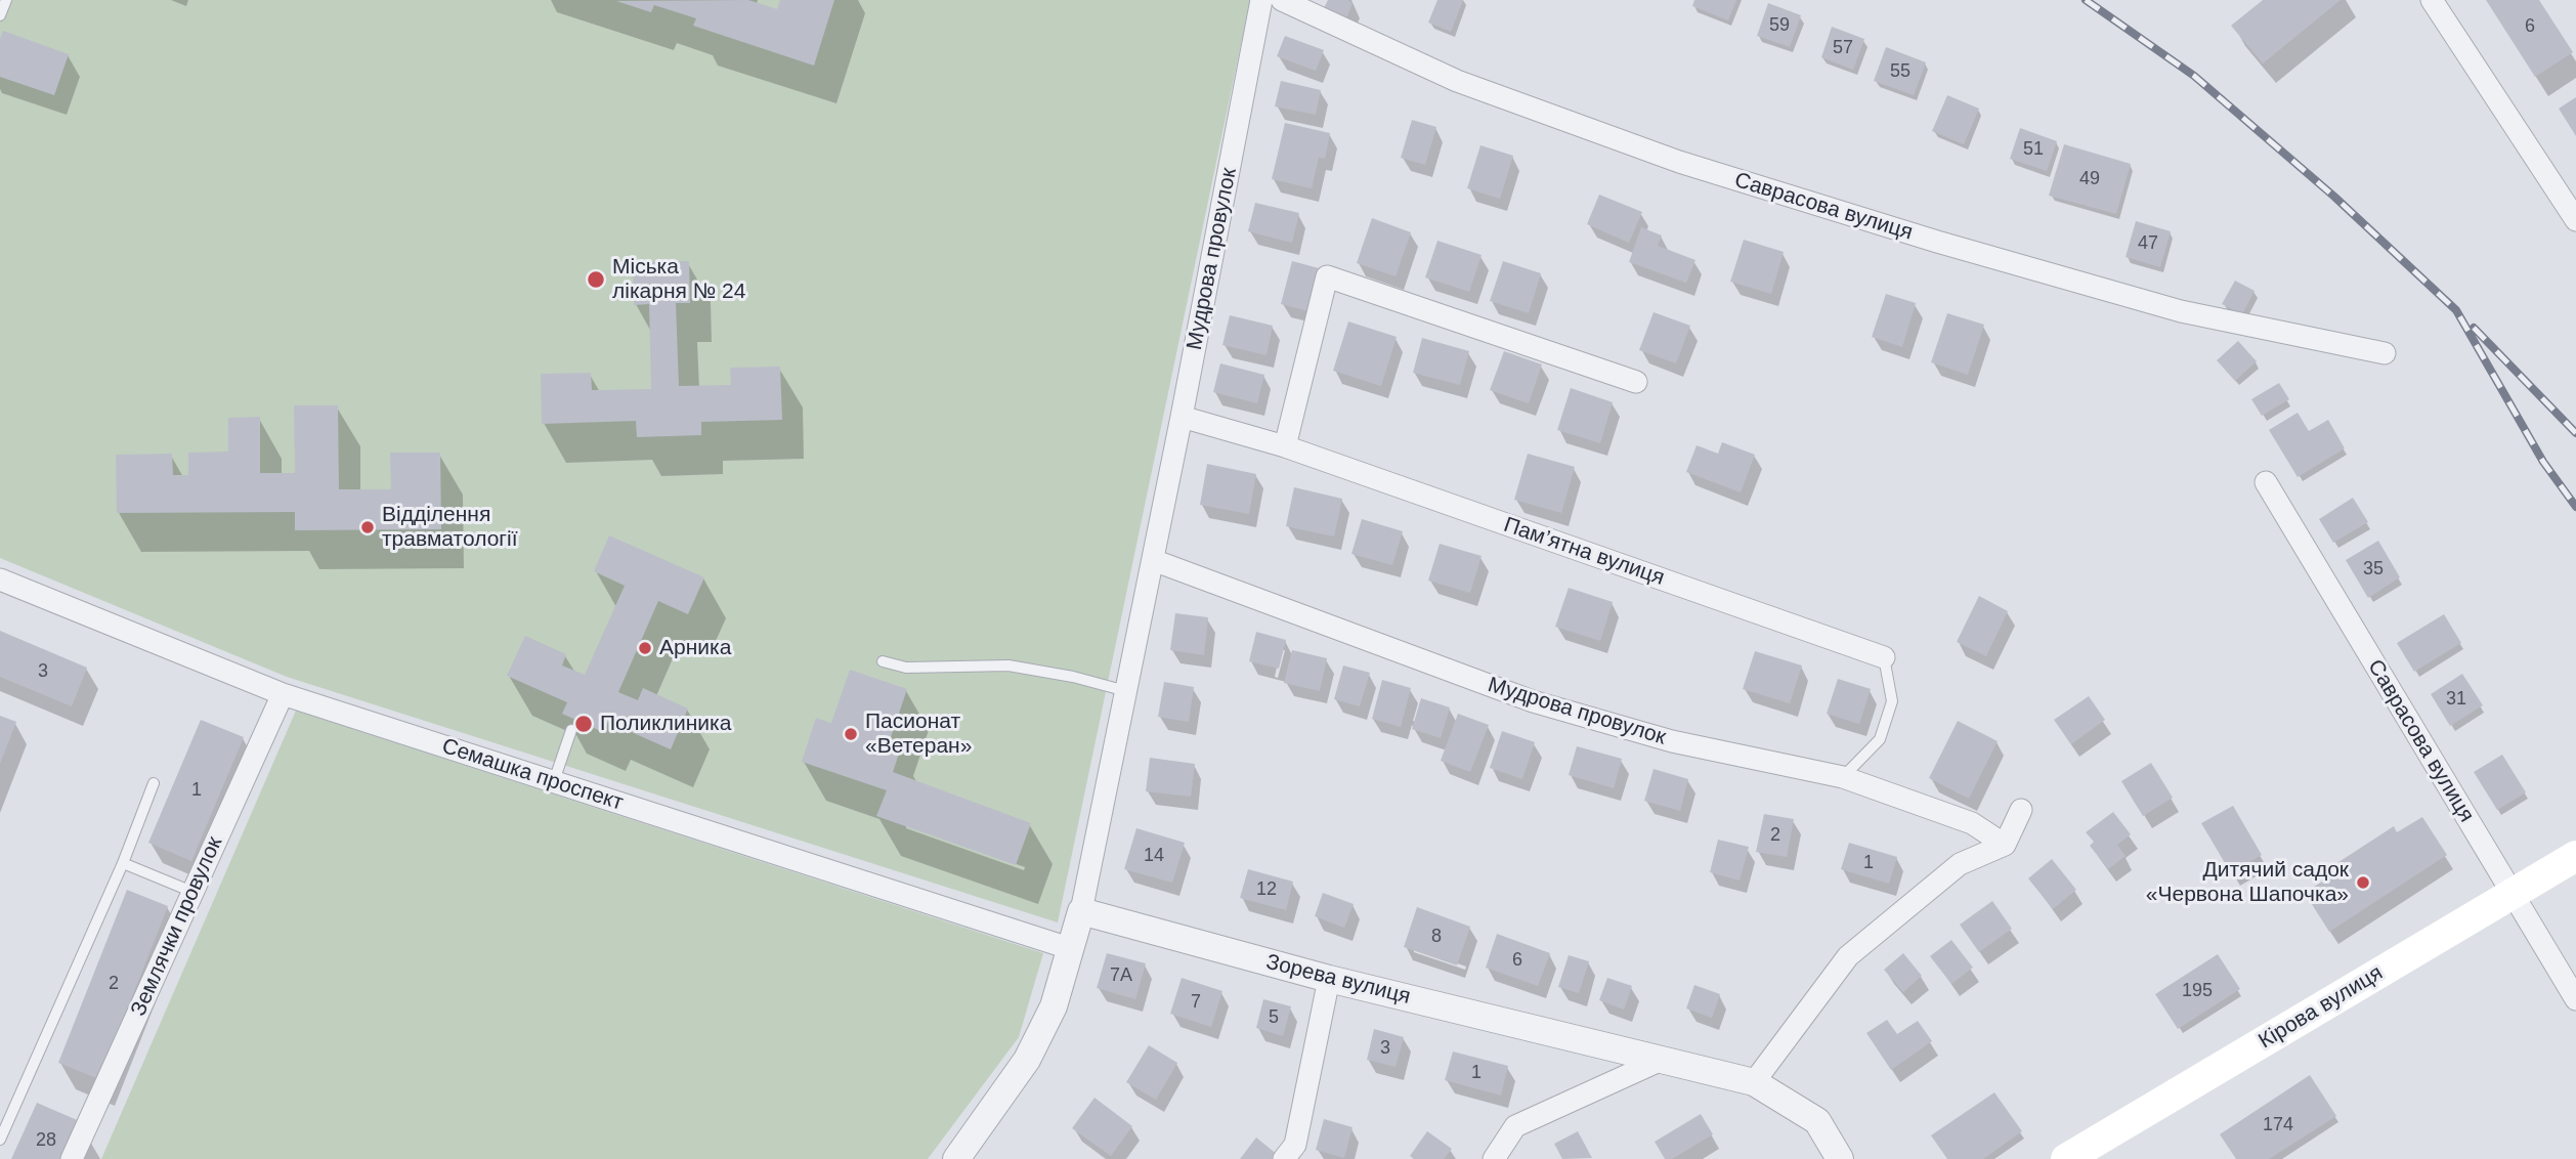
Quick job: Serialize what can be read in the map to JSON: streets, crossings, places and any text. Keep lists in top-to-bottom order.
{
  "streets": {
    "main road": ["Кірова вулиця"],
    "street": [
      "Саврасова вулиця",
      "Мудрова провулок",
      "Пам’ятна вулиця",
      "Семашка проспект",
      "Землячки провулок",
      "Зорева вулиця"
    ]
  },
  "crossings": [
    ["Саврасова вулиця", "Кірова вулиця"],
    ["Мудрова провулок", "Пам’ятна вулиця"],
    ["Мудрова провулок", "Зорева вулиця"],
    ["Семашка проспект", "Землячки провулок"]
  ],
  "places": [
    "Міська лікарня № 24",
    "Відділення травматології",
    "Арника",
    "Поликлиника",
    "Пасионат «Ветеран»",
    "Дитячий садок «Червона Шапочка»"
  ],
  "house_numbers": [
    "59",
    "6",
    "57",
    "55",
    "51",
    "49",
    "47",
    "35",
    "3",
    "31",
    "1",
    "2",
    "14",
    "1",
    "12",
    "8",
    "6",
    "7А",
    "2",
    "195",
    "7",
    "5",
    "3",
    "1",
    "174",
    "28"
  ]
}
